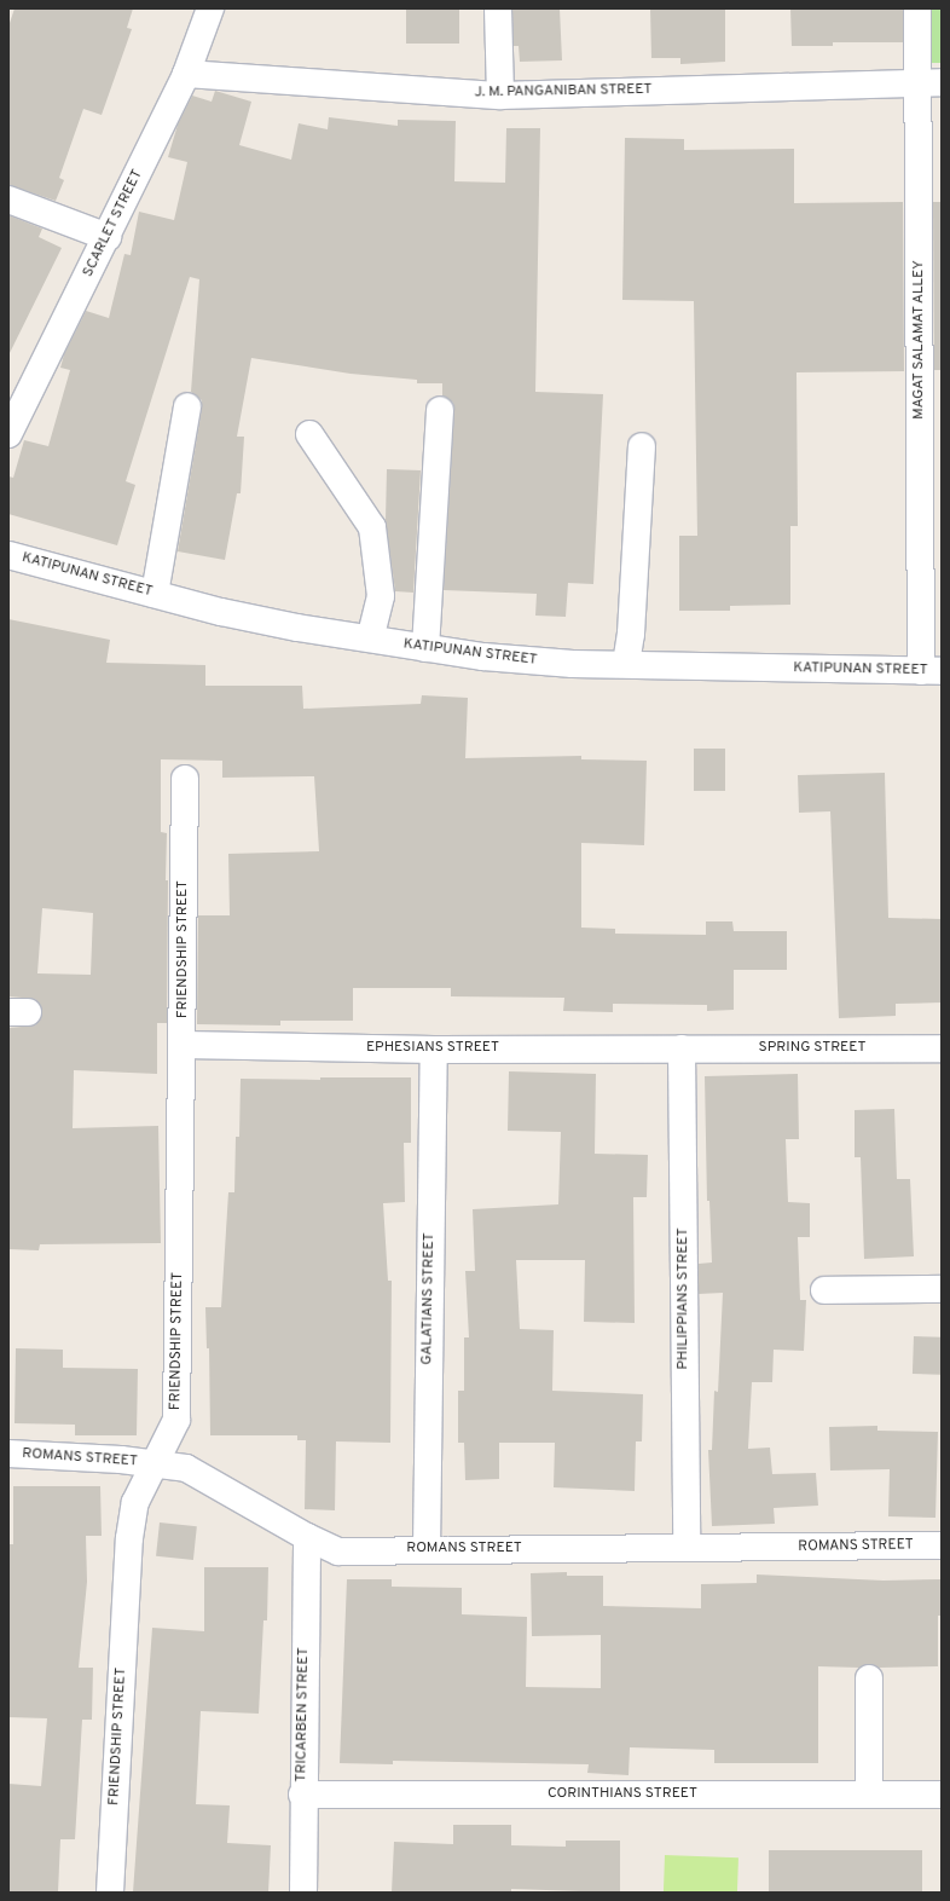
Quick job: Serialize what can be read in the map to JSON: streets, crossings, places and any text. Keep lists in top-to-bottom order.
{
  "streets": {
    "street": [
      "J. M. PANGANIBAN STREET",
      "SCARLET STREET",
      "MAGAT SALAMAT ALLEY",
      "KATIPUNAN STREET",
      "FRIENDSHIP STREET",
      "EPHESIANS STREET",
      "SPRING STREET",
      "GALATIANS STREET",
      "PHILIPPIANS STREET",
      "ROMANS STREET",
      "TRICARBEN STREET",
      "CORINTHIANS STREET"
    ]
  },
  "crossings": [
    ["J. M. PANGANIBAN STREET", "SCARLET STREET"],
    ["J. M. PANGANIBAN STREET", "MAGAT SALAMAT ALLEY"],
    ["MAGAT SALAMAT ALLEY", "KATIPUNAN STREET"],
    ["FRIENDSHIP STREET", "EPHESIANS STREET"],
    ["FRIENDSHIP STREET", "ROMANS STREET"],
    ["EPHESIANS STREET", "SPRING STREET"],
    ["EPHESIANS STREET", "GALATIANS STREET"],
    ["EPHESIANS STREET", "PHILIPPIANS STREET"],
    ["SPRING STREET", "PHILIPPIANS STREET"],
    ["GALATIANS STREET", "ROMANS STREET"],
    ["PHILIPPIANS STREET", "ROMANS STREET"],
    ["ROMANS STREET", "TRICARBEN STREET"],
    ["TRICARBEN STREET", "CORINTHIANS STREET"]
  ]
}
